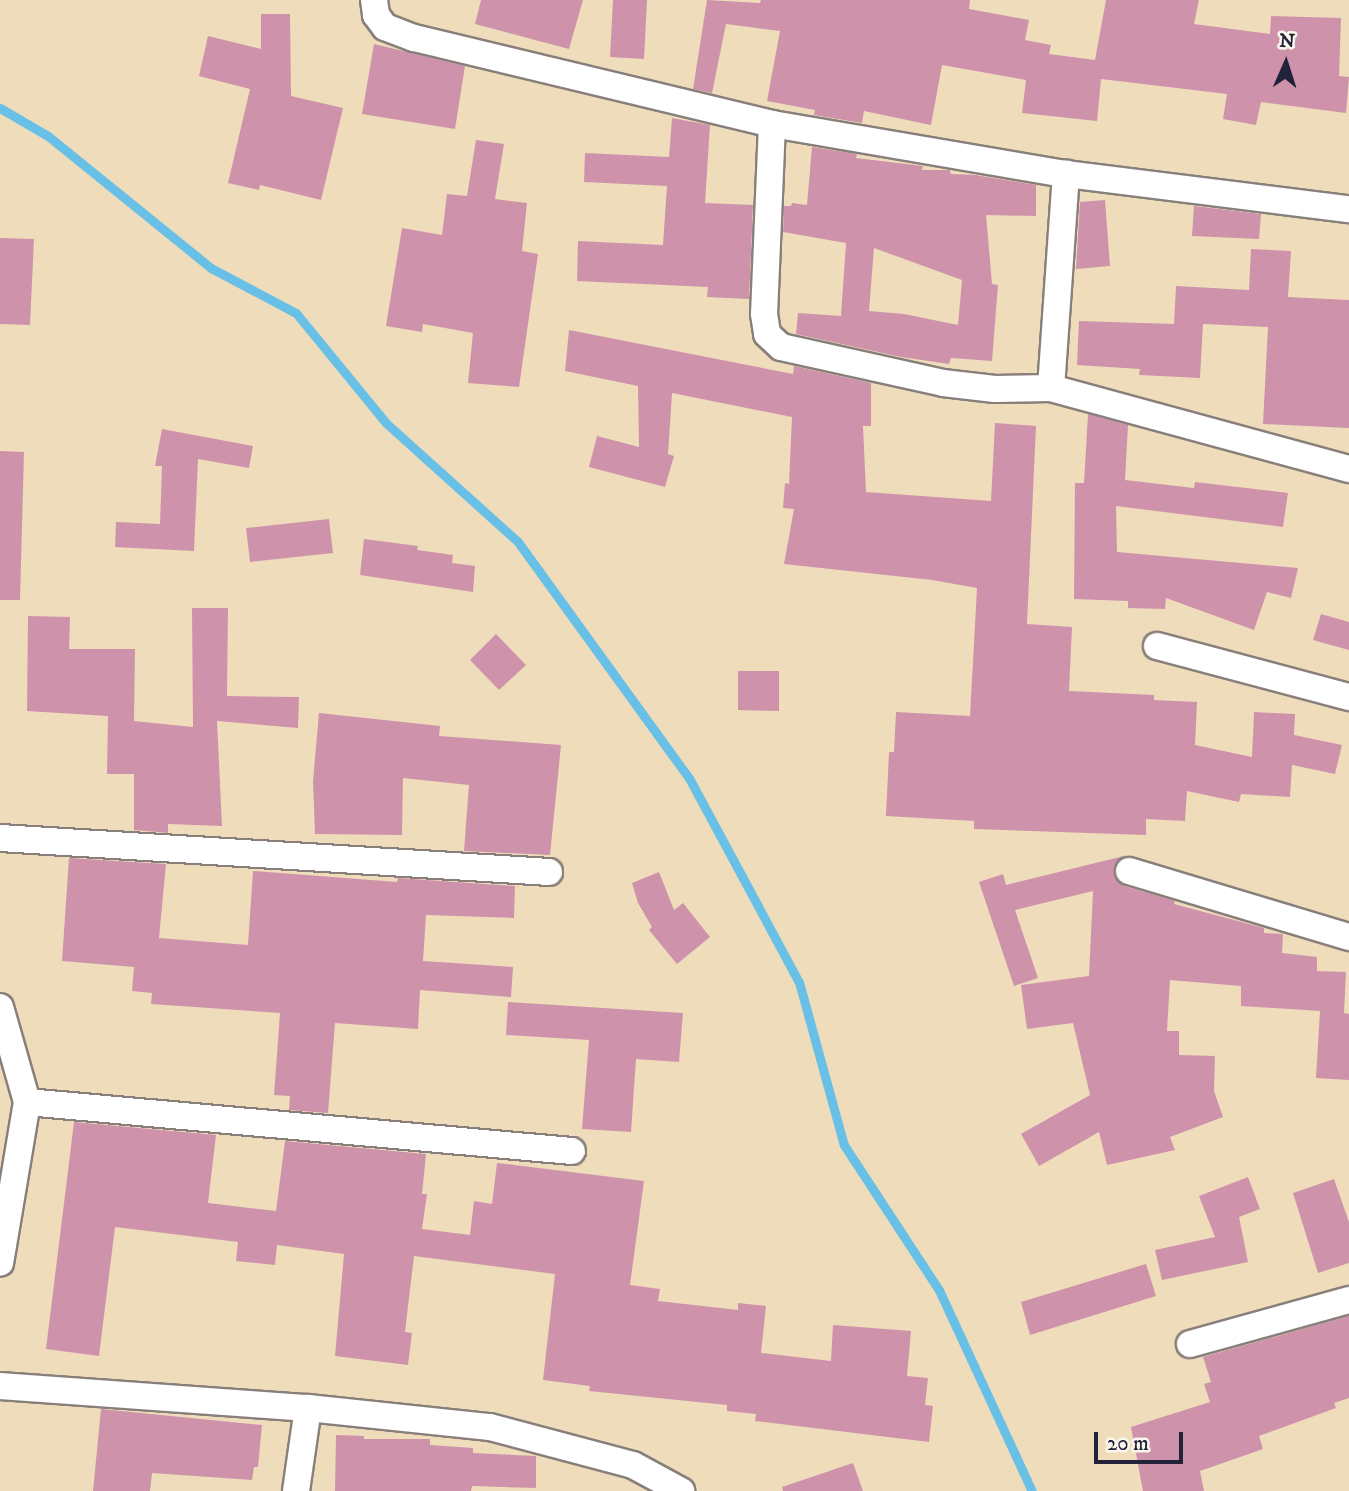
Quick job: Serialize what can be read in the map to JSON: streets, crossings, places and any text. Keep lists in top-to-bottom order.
{
  "scale_bar": "20 m",
  "north": "top"
}
